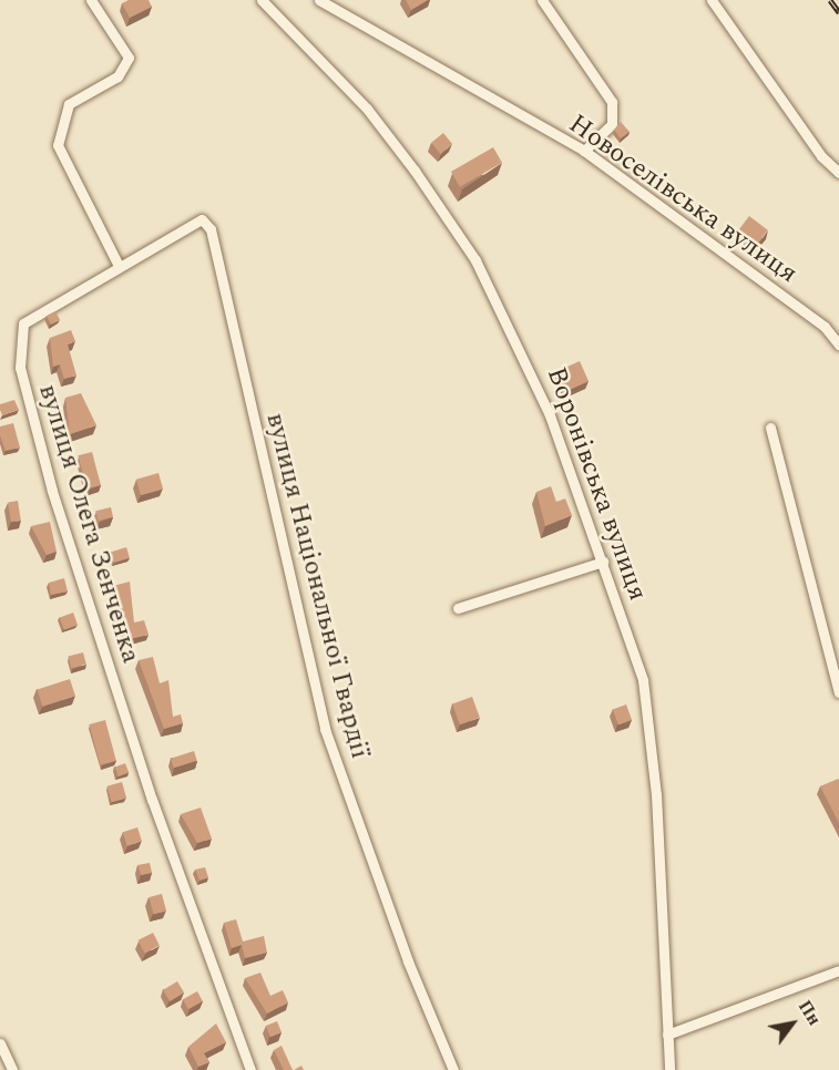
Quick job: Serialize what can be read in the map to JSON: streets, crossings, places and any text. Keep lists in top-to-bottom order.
{
  "streets": {
    "street": [
      "Новоселівська вулиця",
      "Воронівська вулиця",
      "вулиця Олега Зенченка",
      "вулиця Національної Гвардії"
    ]
  },
  "crossings": [
    ["вулиця Олега Зенченка", "вулиця Національної Гвардії"]
  ],
  "north": "top right"
}
